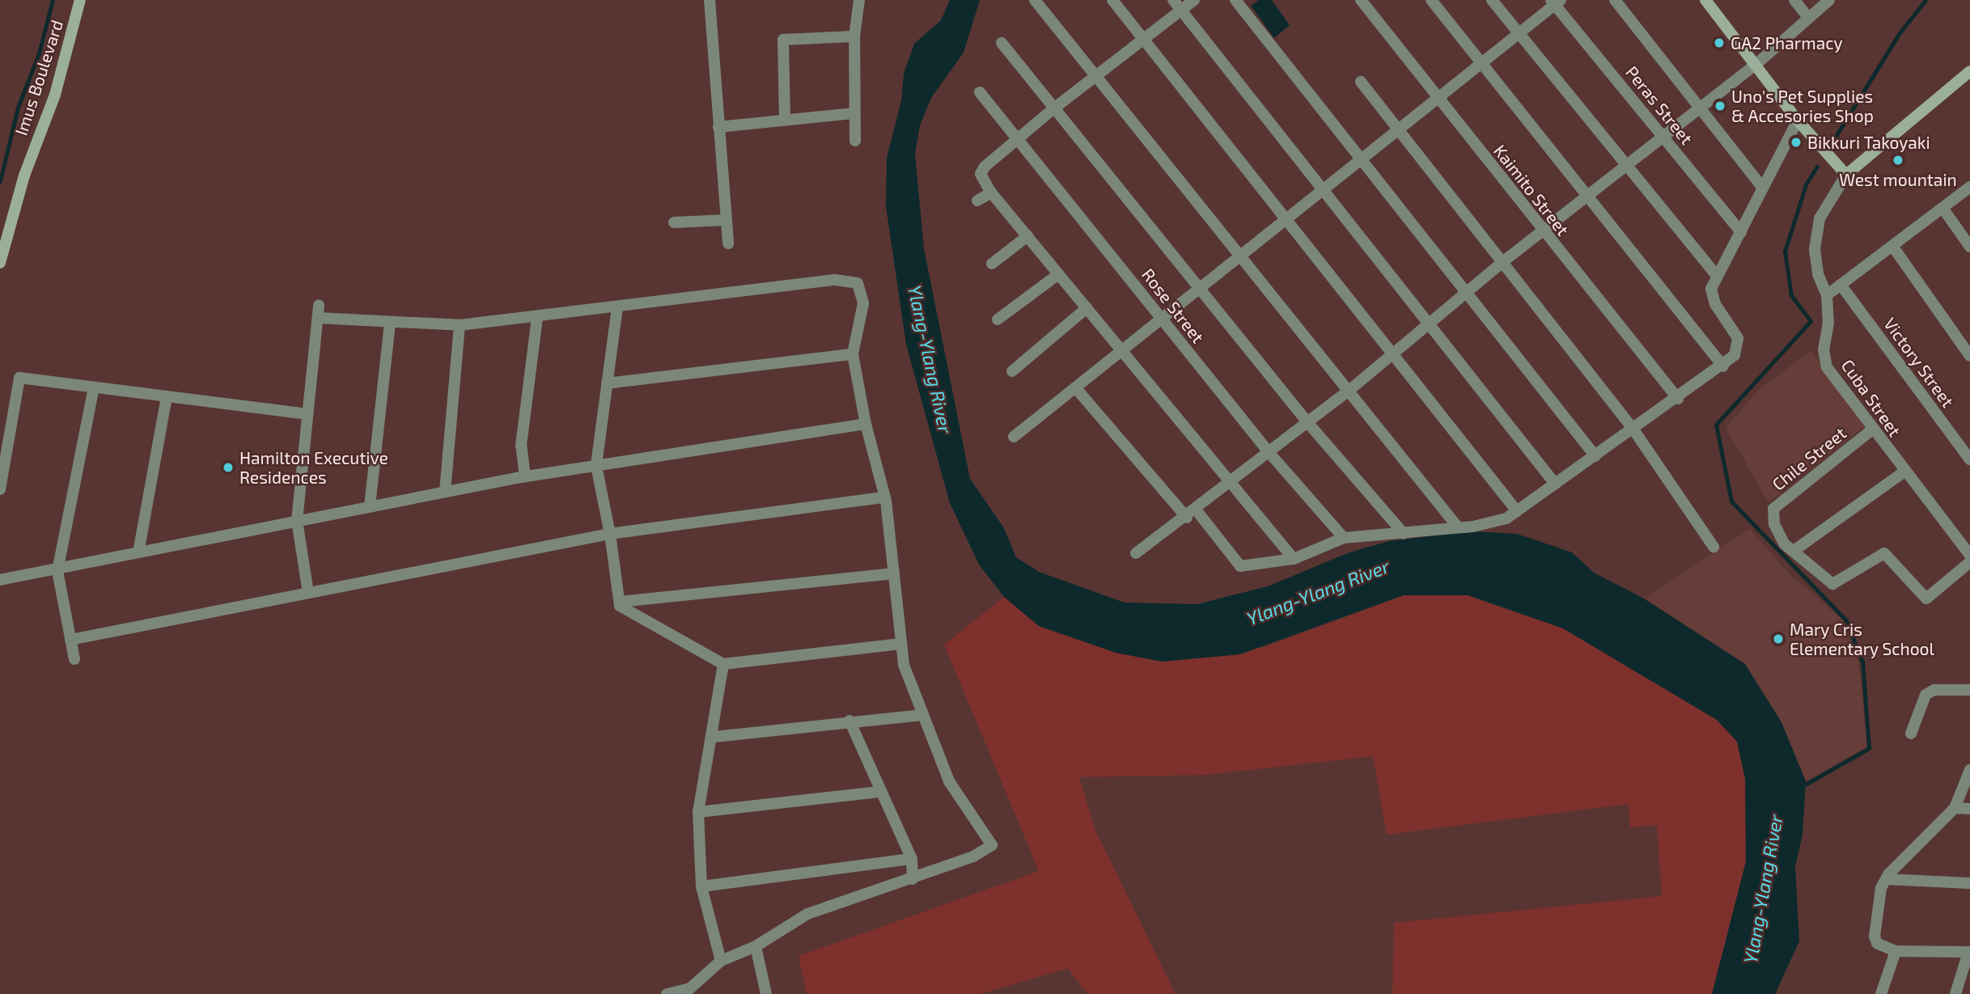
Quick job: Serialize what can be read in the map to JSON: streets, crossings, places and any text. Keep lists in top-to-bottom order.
{
  "streets": {
    "street": [
      "Imus Boulevard",
      "Peras Street",
      "Kaimito Street",
      "Rose Street",
      "Victory Street",
      "Cuba Street",
      "Chile Street"
    ]
  },
  "crossings": [
    ["Cuba Street", "Chile Street"]
  ],
  "water": ["Ylang-Ylang River"],
  "places": [
    "GA2 Pharmacy",
    "Uno's Pet Supplies & Accesories Shop",
    "Bikkuri Takoyaki",
    "West mountain",
    "Hamilton Executive Residences",
    "Mary Cris Elementary School"
  ]
}
